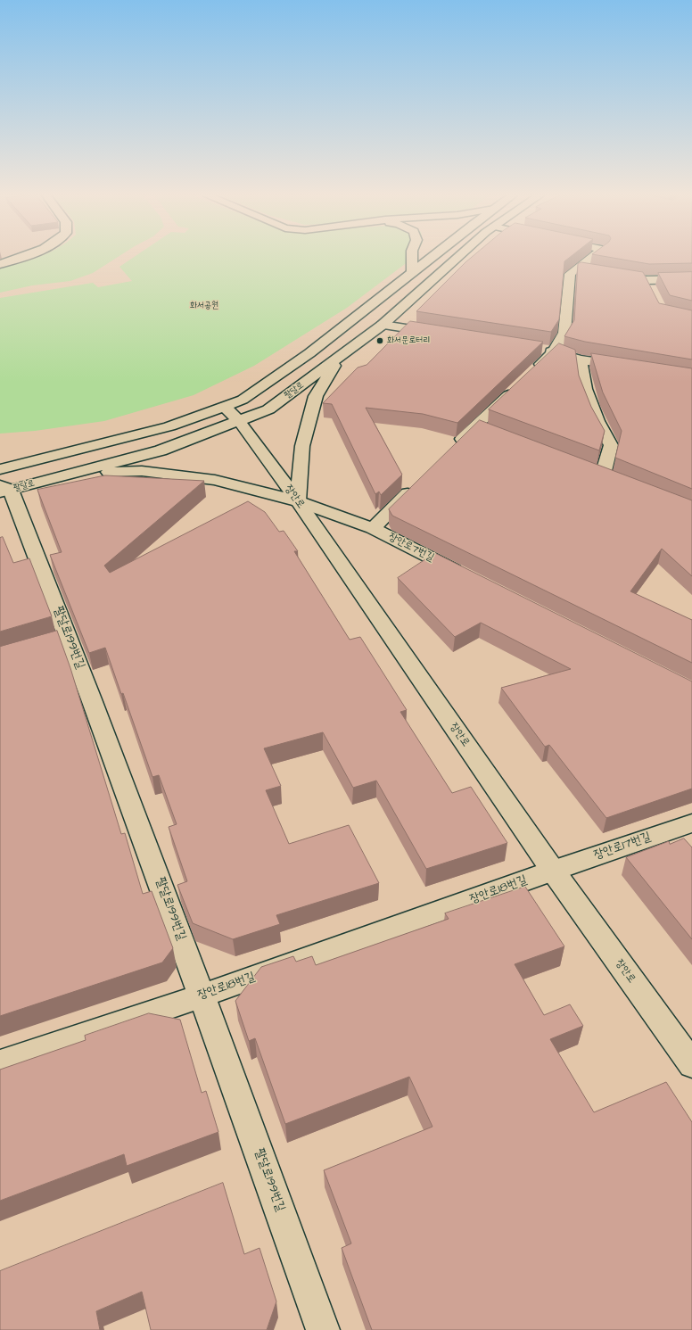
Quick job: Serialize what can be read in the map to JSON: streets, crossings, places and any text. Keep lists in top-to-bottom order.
{
  "streets": {
    "street": [
      "팔달로",
      "장안로",
      "장안로7번길",
      "팔달로199번길",
      "장안로17번길",
      "장안로18번길"
    ]
  },
  "crossings": [
    ["팔달로", "장안로"],
    ["팔달로", "장안로7번길"],
    ["팔달로", "팔달로199번길"],
    ["장안로", "장안로7번길"],
    ["장안로", "장안로17번길"],
    ["장안로", "장안로18번길"],
    ["팔달로199번길", "장안로18번길"],
    ["장안로17번길", "장안로18번길"]
  ],
  "parks": ["화서공원"],
  "places": ["화서문로터리"]
}
